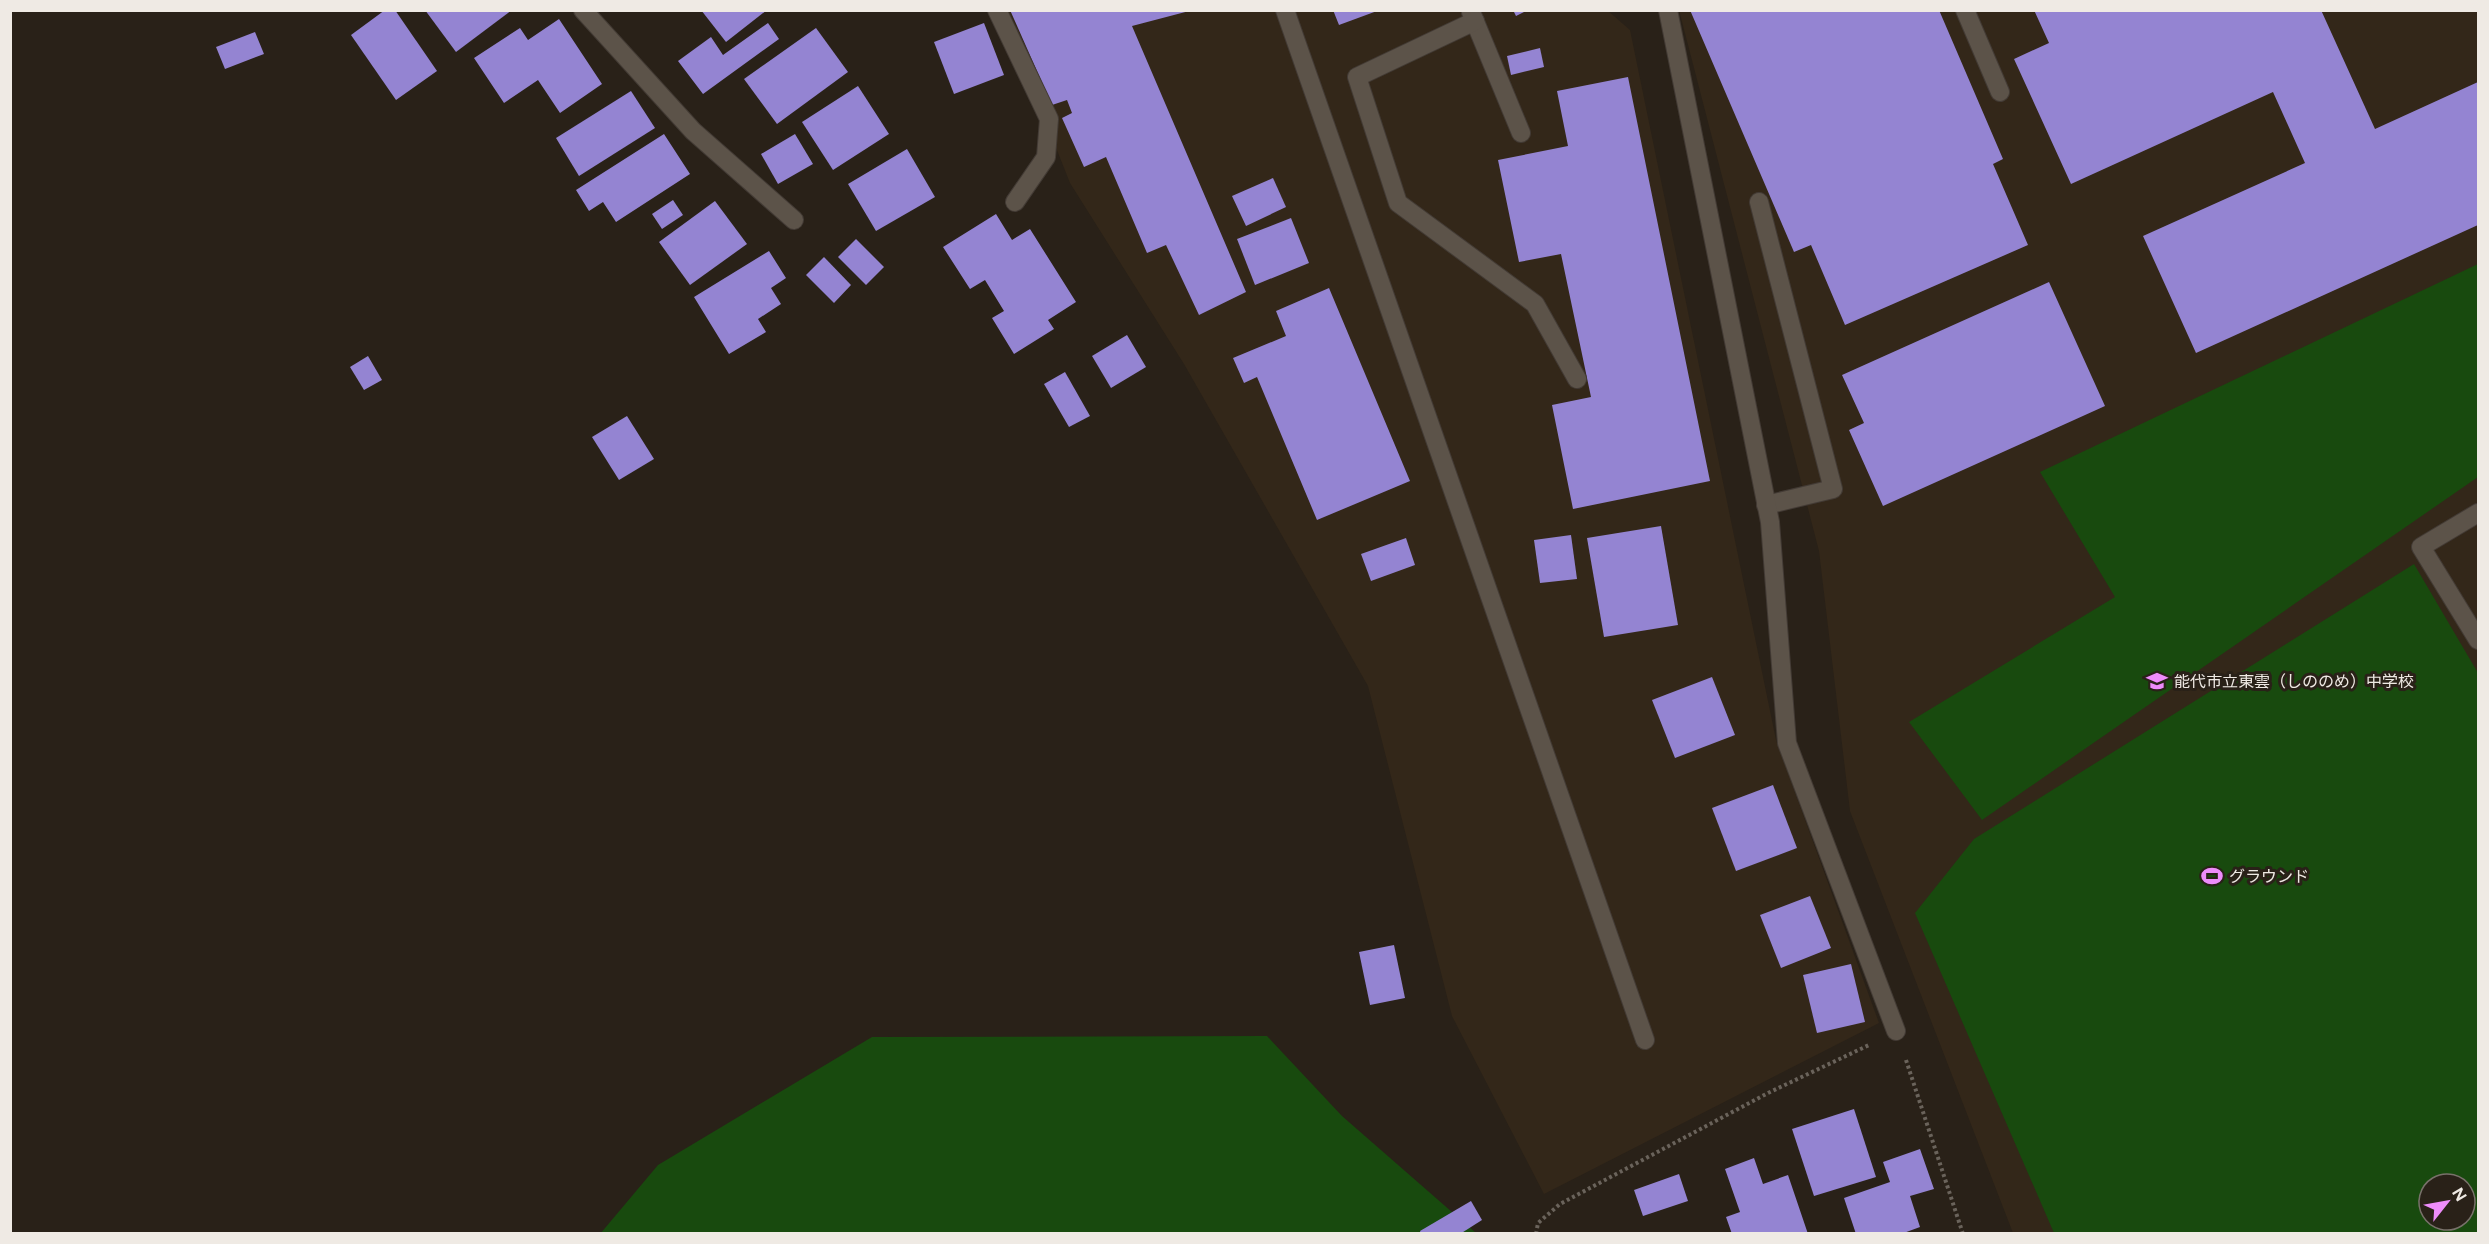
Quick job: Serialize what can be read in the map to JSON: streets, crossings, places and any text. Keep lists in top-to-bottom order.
{
  "places": {
    "school or university": ["能代市立東雲（しののめ）中学校"],
    "sports": ["グラウンド"]
  },
  "north": "top right"
}
